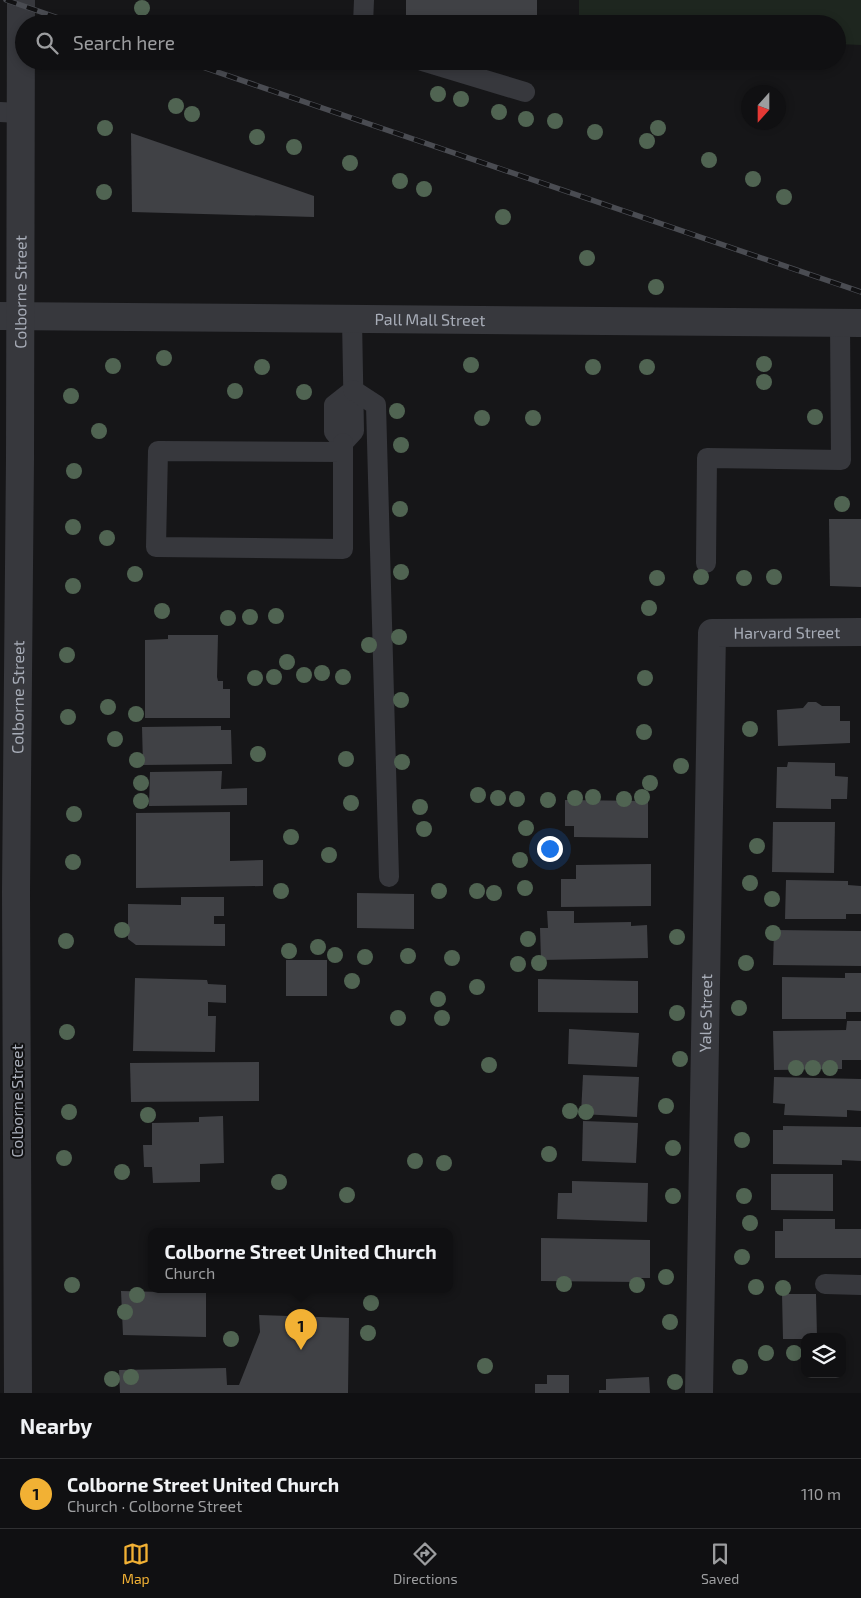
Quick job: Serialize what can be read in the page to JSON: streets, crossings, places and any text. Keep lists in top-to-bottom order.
{
  "streets": {
    "street": [
      "Colborne Street",
      "Pall Mall Street",
      "Harvard Street",
      "Yale Street"
    ]
  },
  "crossings": [
    ["Colborne Street", "Pall Mall Street"],
    ["Harvard Street", "Yale Street"]
  ],
  "north": "bottom",
  "page": {
    "search": "Search here",
    "popup": ["Colborne Street United Church", "Church"],
    "pins": "1",
    "heading": "Nearby",
    "list": [
      {
        "mark": "1",
        "name": "Colborne Street United Church",
        "note": "Church · Colborne Street",
        "value": "110 m"
      }
    ],
    "nav": ["Map", "Directions", "Saved"]
  }
}
